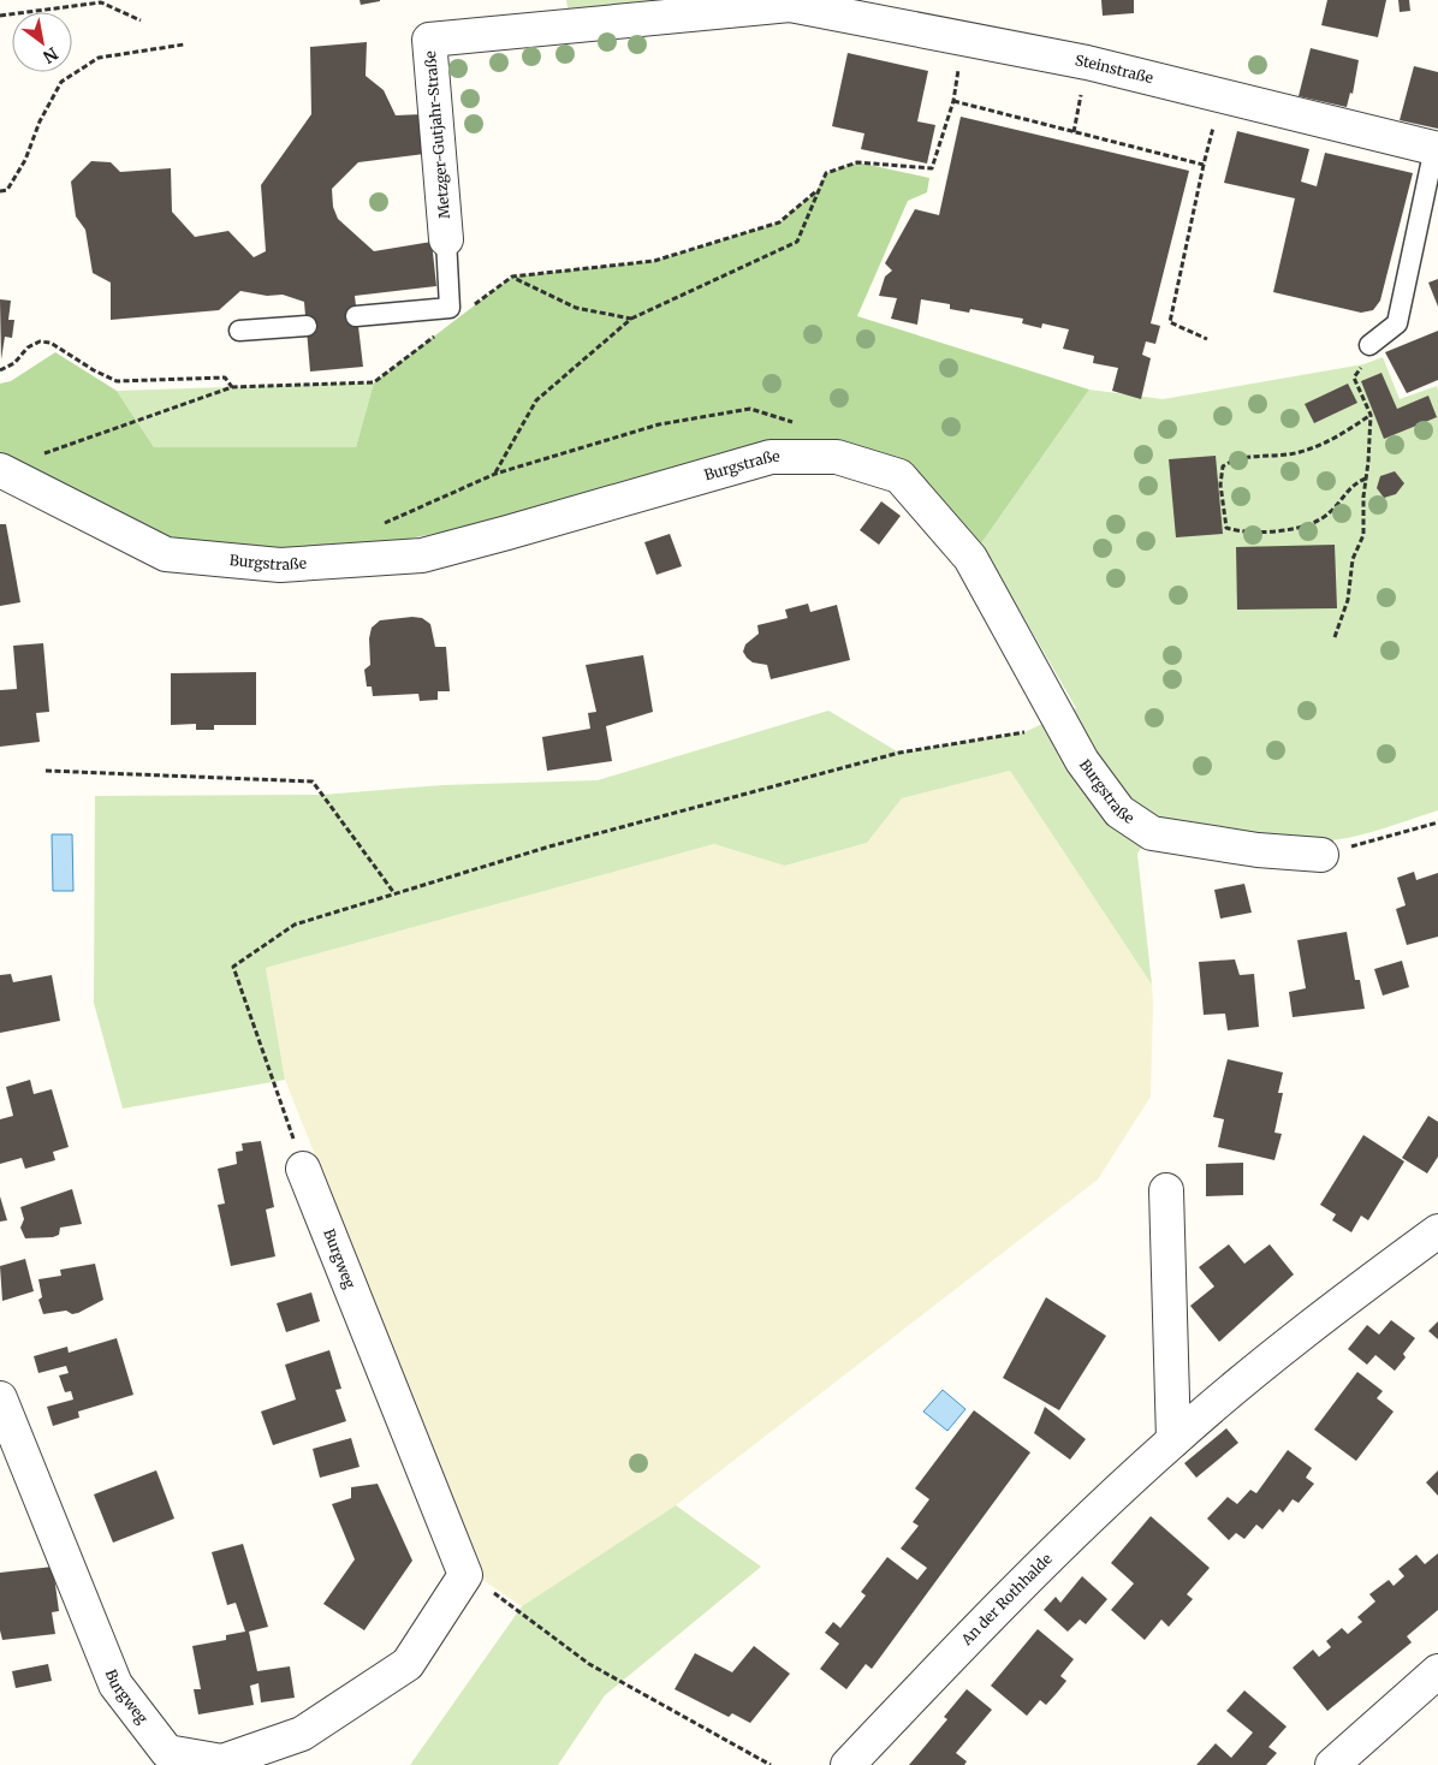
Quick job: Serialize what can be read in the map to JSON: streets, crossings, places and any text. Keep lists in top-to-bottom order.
{
  "streets": {
    "street": [
      "Steinstraße",
      "Metzger-Gutjahr-Straße",
      "Burgstraße",
      "Burgweg",
      "An der Rothhalde"
    ]
  },
  "crossings": [
    ["Steinstraße", "Metzger-Gutjahr-Straße"]
  ],
  "north": "bottom right"
}
